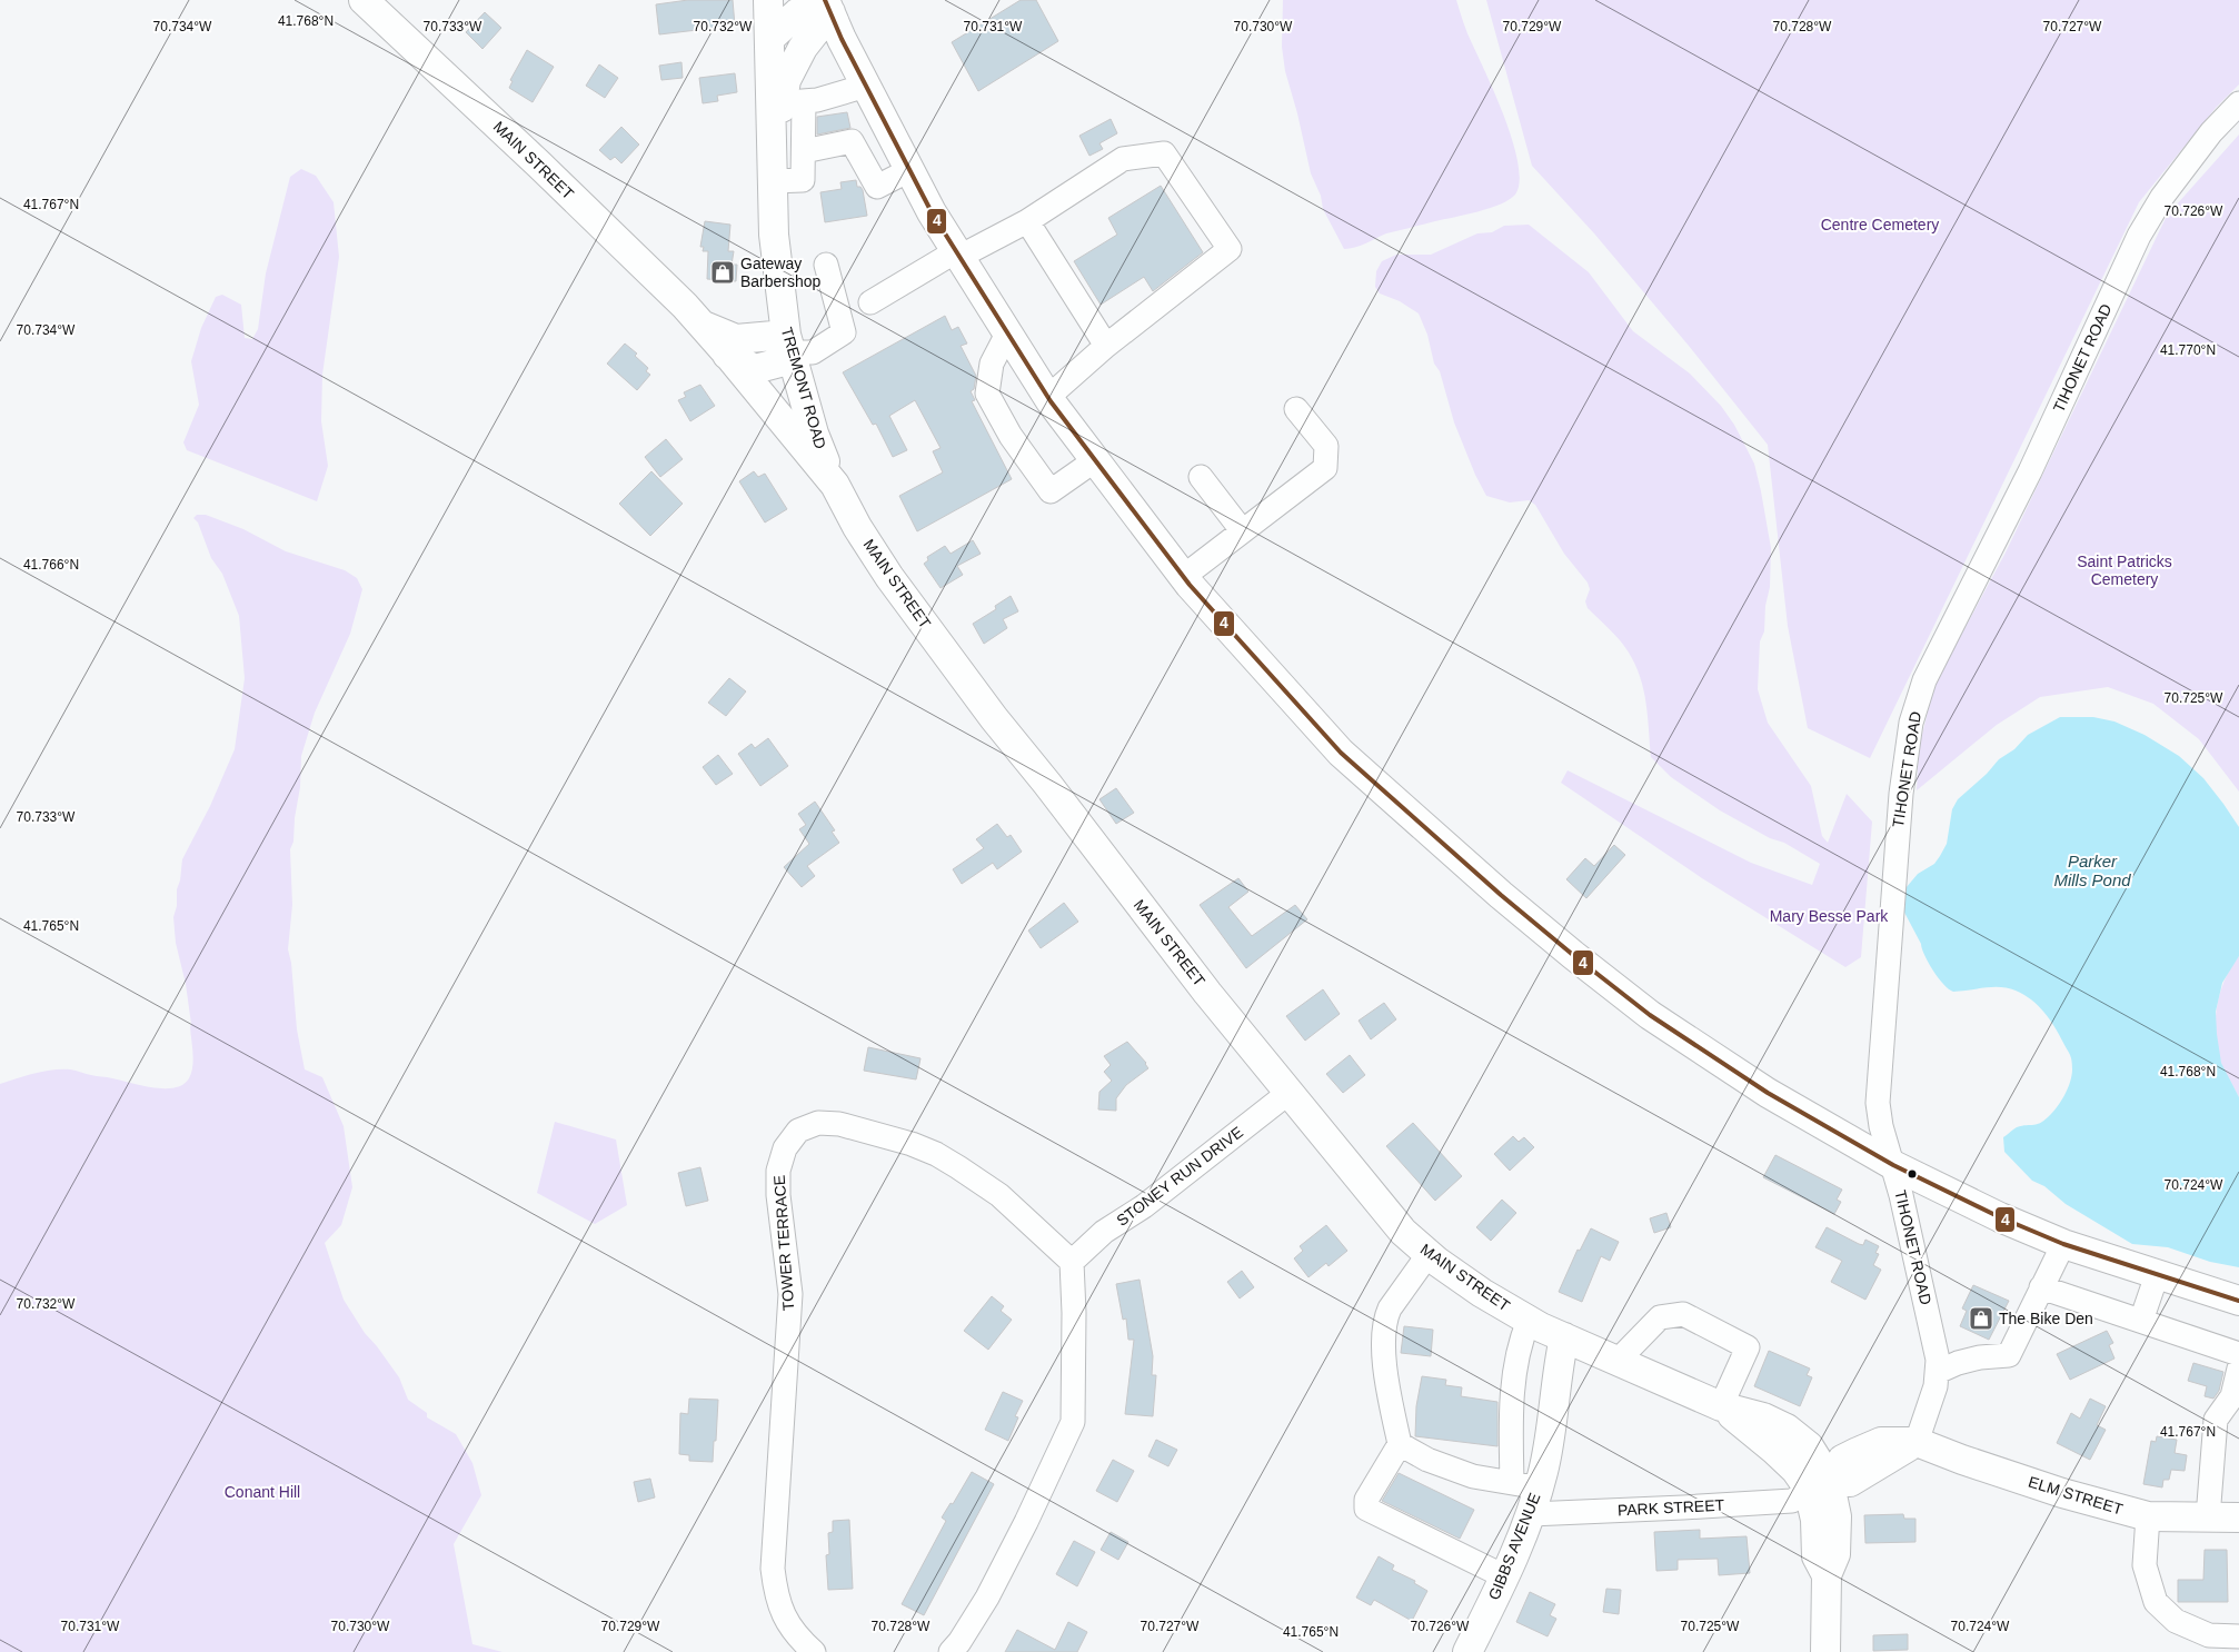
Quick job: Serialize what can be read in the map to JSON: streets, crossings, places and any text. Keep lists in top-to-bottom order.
{
  "streets": {
    "main road": [
      "MAIN STREET",
      "TREMONT ROAD",
      "ELM STREET",
      "GIBBS AVENUE"
    ],
    "street": [
      "TIHONET ROAD",
      "STONEY RUN DRIVE",
      "TOWER TERRACE",
      "PARK STREET"
    ]
  },
  "crossings": [
    ["MAIN STREET", "TREMONT ROAD"],
    ["MAIN STREET", "STONEY RUN DRIVE"],
    ["MAIN STREET", "ELM STREET"],
    ["MAIN STREET", "PARK STREET"],
    ["MAIN STREET", "GIBBS AVENUE"],
    ["TIHONET ROAD", "ELM STREET"],
    ["STONEY RUN DRIVE", "TOWER TERRACE"],
    ["ELM STREET", "PARK STREET"],
    ["PARK STREET", "GIBBS AVENUE"]
  ],
  "water": ["Parker Mills Pond"],
  "parks": [
    "Centre Cemetery",
    "Saint Patricks Cemetery",
    "Mary Besse Park",
    "Conant Hill"
  ],
  "places": {
    "shop": ["Gateway Barbershop", "The Bike Den"]
  },
  "lines": ["transit line 4"],
  "coordinates": [
    "41.768°N",
    "70.734°W",
    "70.733°W",
    "70.732°W",
    "70.731°W",
    "70.730°W",
    "70.729°W",
    "70.728°W",
    "70.727°W",
    "41.767°N",
    "70.726°W",
    "41.770°N",
    "41.766°N",
    "70.725°W",
    "41.765°N",
    "70.724°W"
  ]
}
